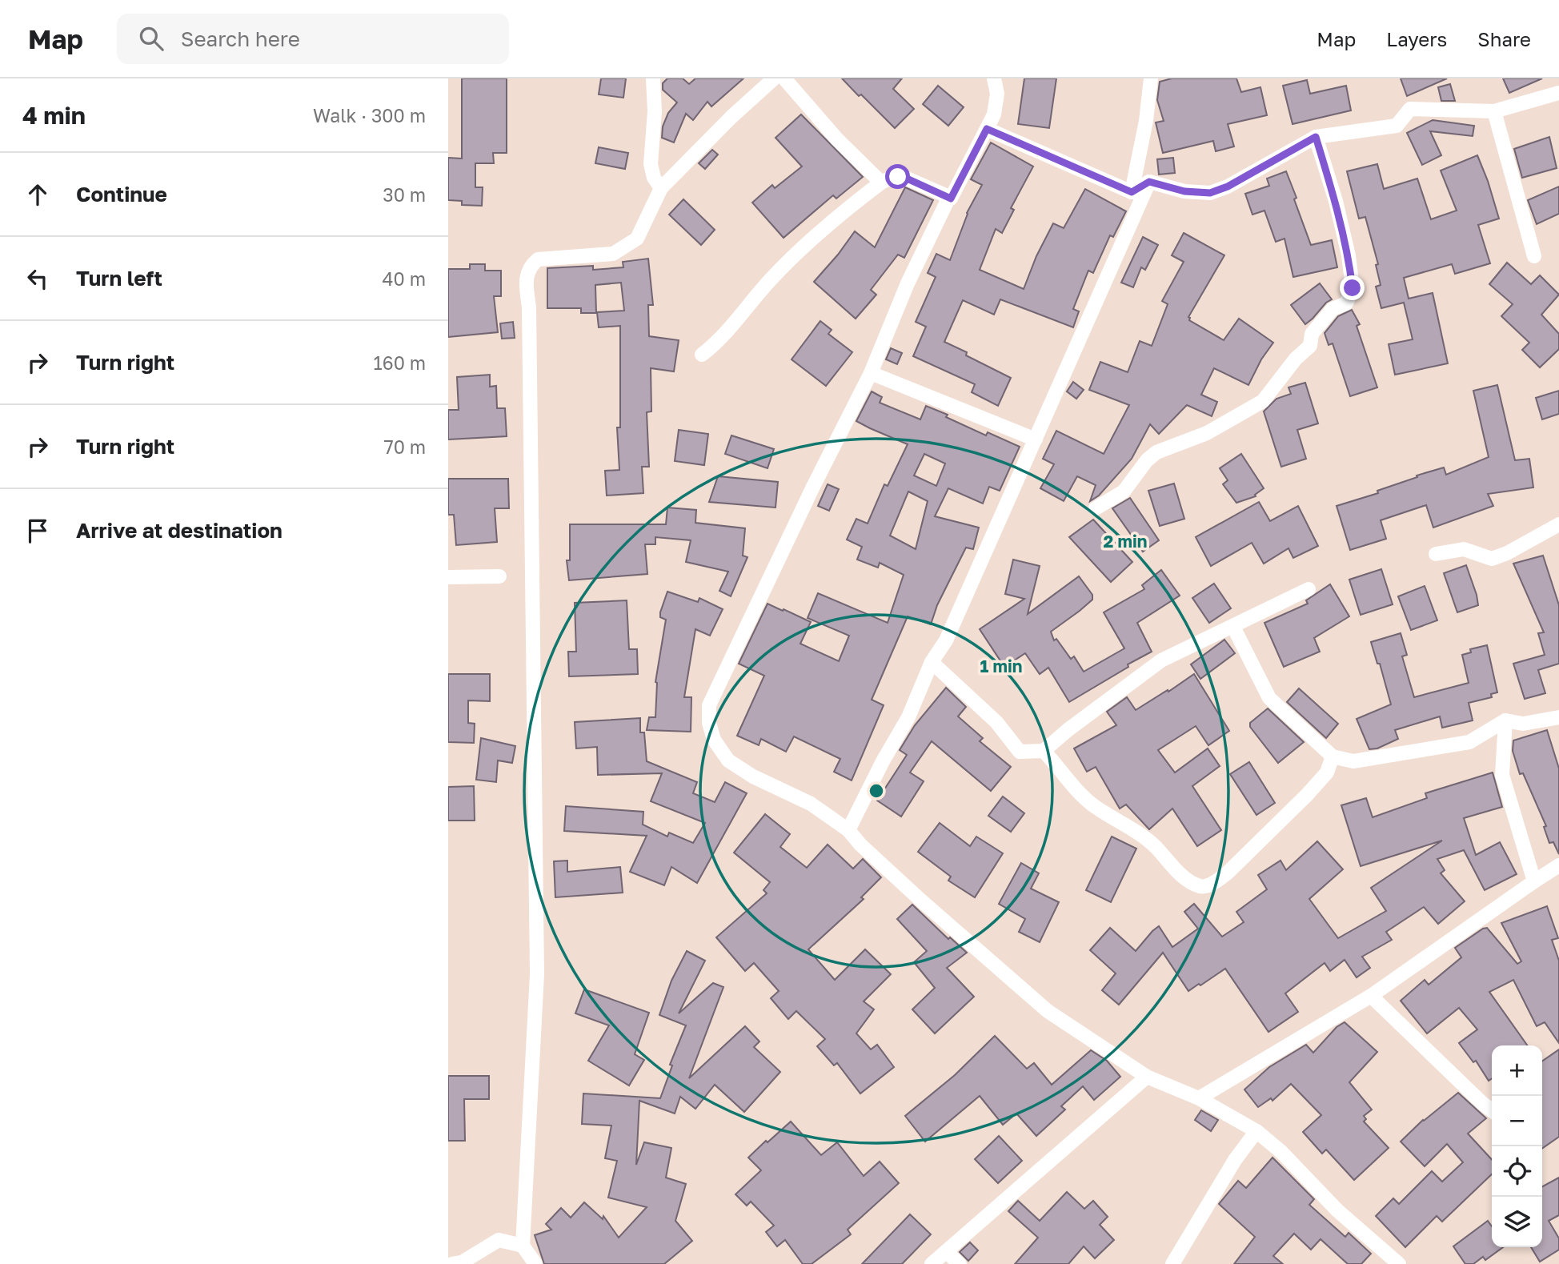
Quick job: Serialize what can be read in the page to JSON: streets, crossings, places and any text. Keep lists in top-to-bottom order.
{
  "page": {
    "header": "Map",
    "search": "Search here",
    "nav": ["Map", "Layers", "Share"],
    "heading": ["4 min", "Walk · 300 m"],
    "list": [
      ["Continue", "30 m"],
      ["Turn left", "40 m"],
      ["Turn right", "160 m"],
      ["Turn right", "70 m"],
      "Arrive at destination"
    ],
    "map_buttons": ["+", "−"]
  },
  "rings": ["2 min", "1 min"]
}
